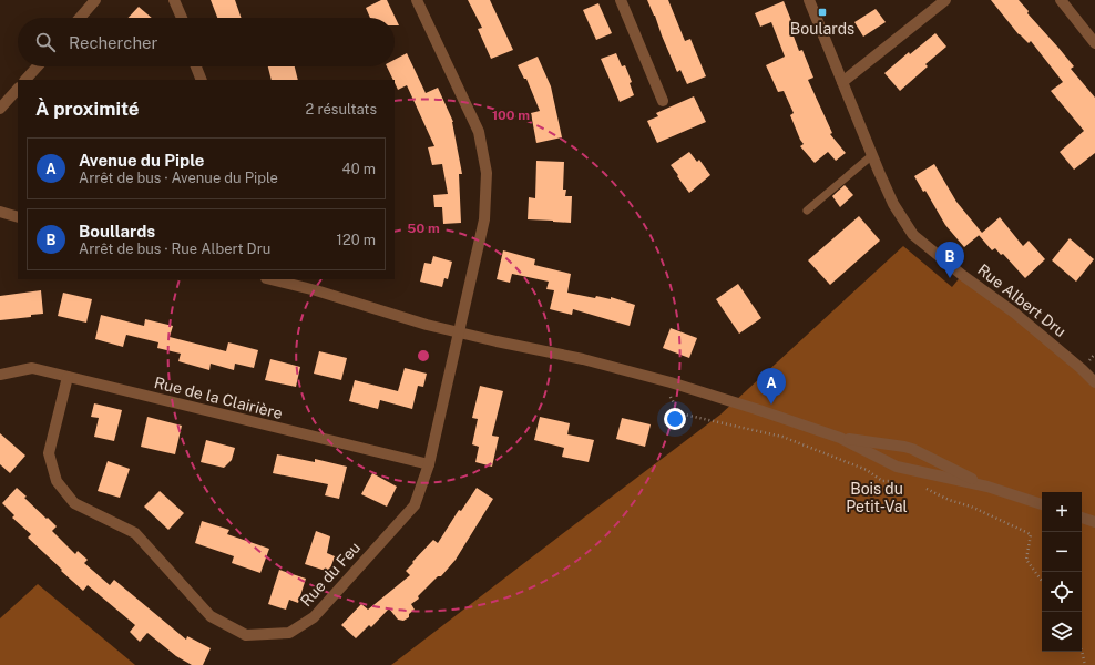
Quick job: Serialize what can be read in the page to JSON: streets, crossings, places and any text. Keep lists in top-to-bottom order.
{
  "streets": {
    "street": ["Rue Albert Dru", "Rue de la Clairière", "Rue du Feu"]
  },
  "crossings": [
    ["Rue de la Clairière", "Rue du Feu"]
  ],
  "parks": ["Bois du Petit-Val"],
  "places": {
    "transit": ["Boulards"]
  },
  "page": {
    "search": "Rechercher",
    "heading": ["À proximité", "2 résultats"],
    "list": [
      {
        "mark": "A",
        "name": "Avenue du Piple",
        "note": "Arrêt de bus · Avenue du Piple",
        "value": "40 m"
      },
      {
        "mark": "B",
        "name": "Boullards",
        "note": "Arrêt de bus · Rue Albert Dru",
        "value": "120 m"
      }
    ],
    "pins": ["B", "A"],
    "map_buttons": ["+", "−"]
  },
  "rings": ["100 m", "50 m"]
}
